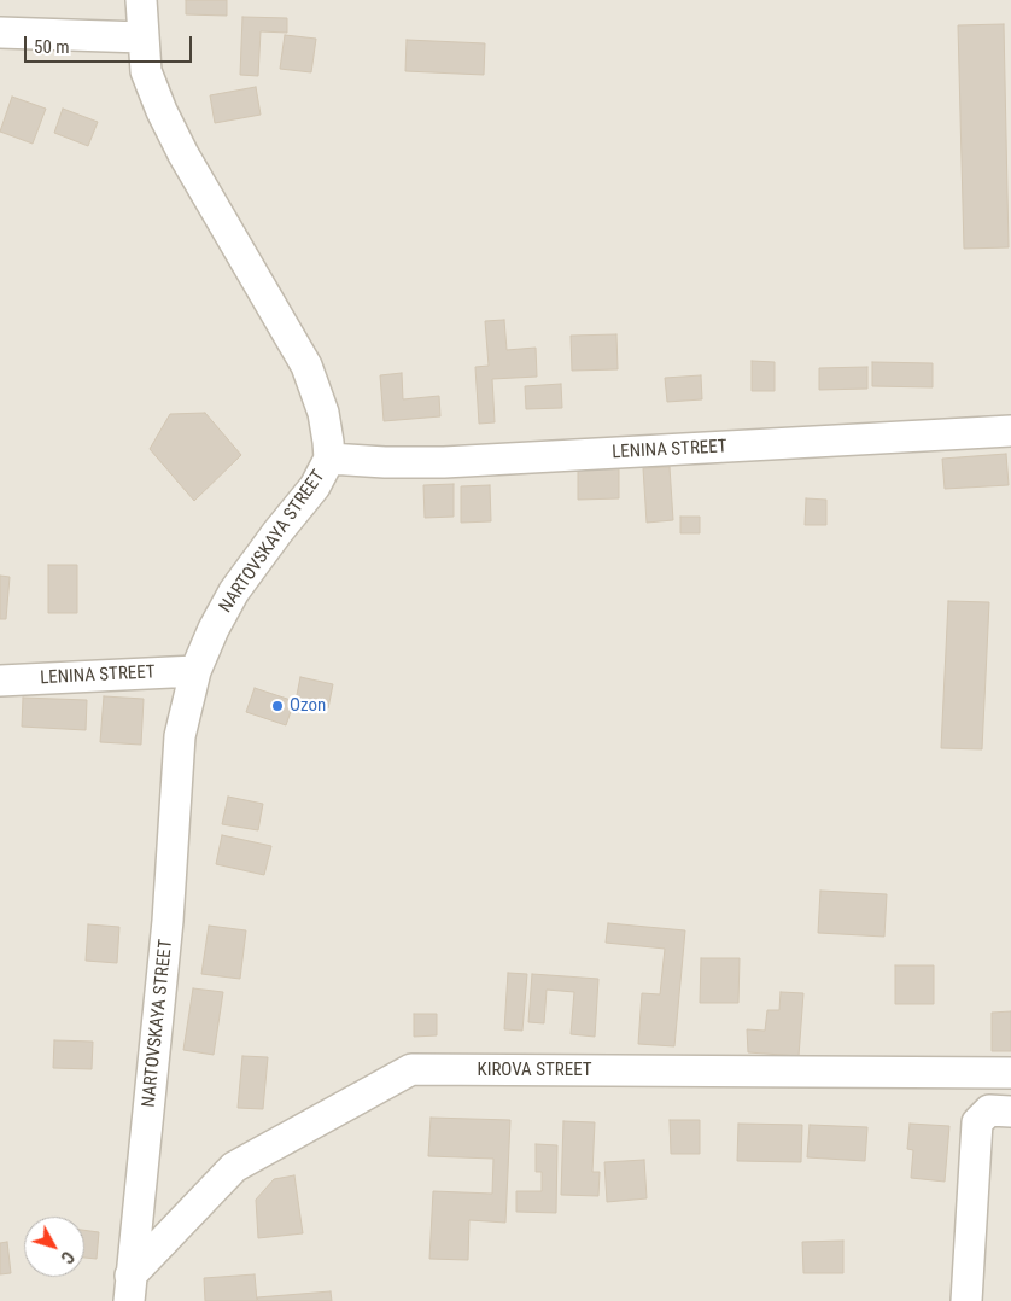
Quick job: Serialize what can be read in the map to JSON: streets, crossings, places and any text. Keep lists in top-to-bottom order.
{
  "streets": {
    "street": ["LENINA STREET", "NARTOVSKAYA STREET", "KIROVA STREET"]
  },
  "crossings": [
    ["LENINA STREET", "NARTOVSKAYA STREET"],
    ["NARTOVSKAYA STREET", "KIROVA STREET"]
  ],
  "places": ["Ozon"],
  "scale_bar": "50 m",
  "north": "bottom right"
}
